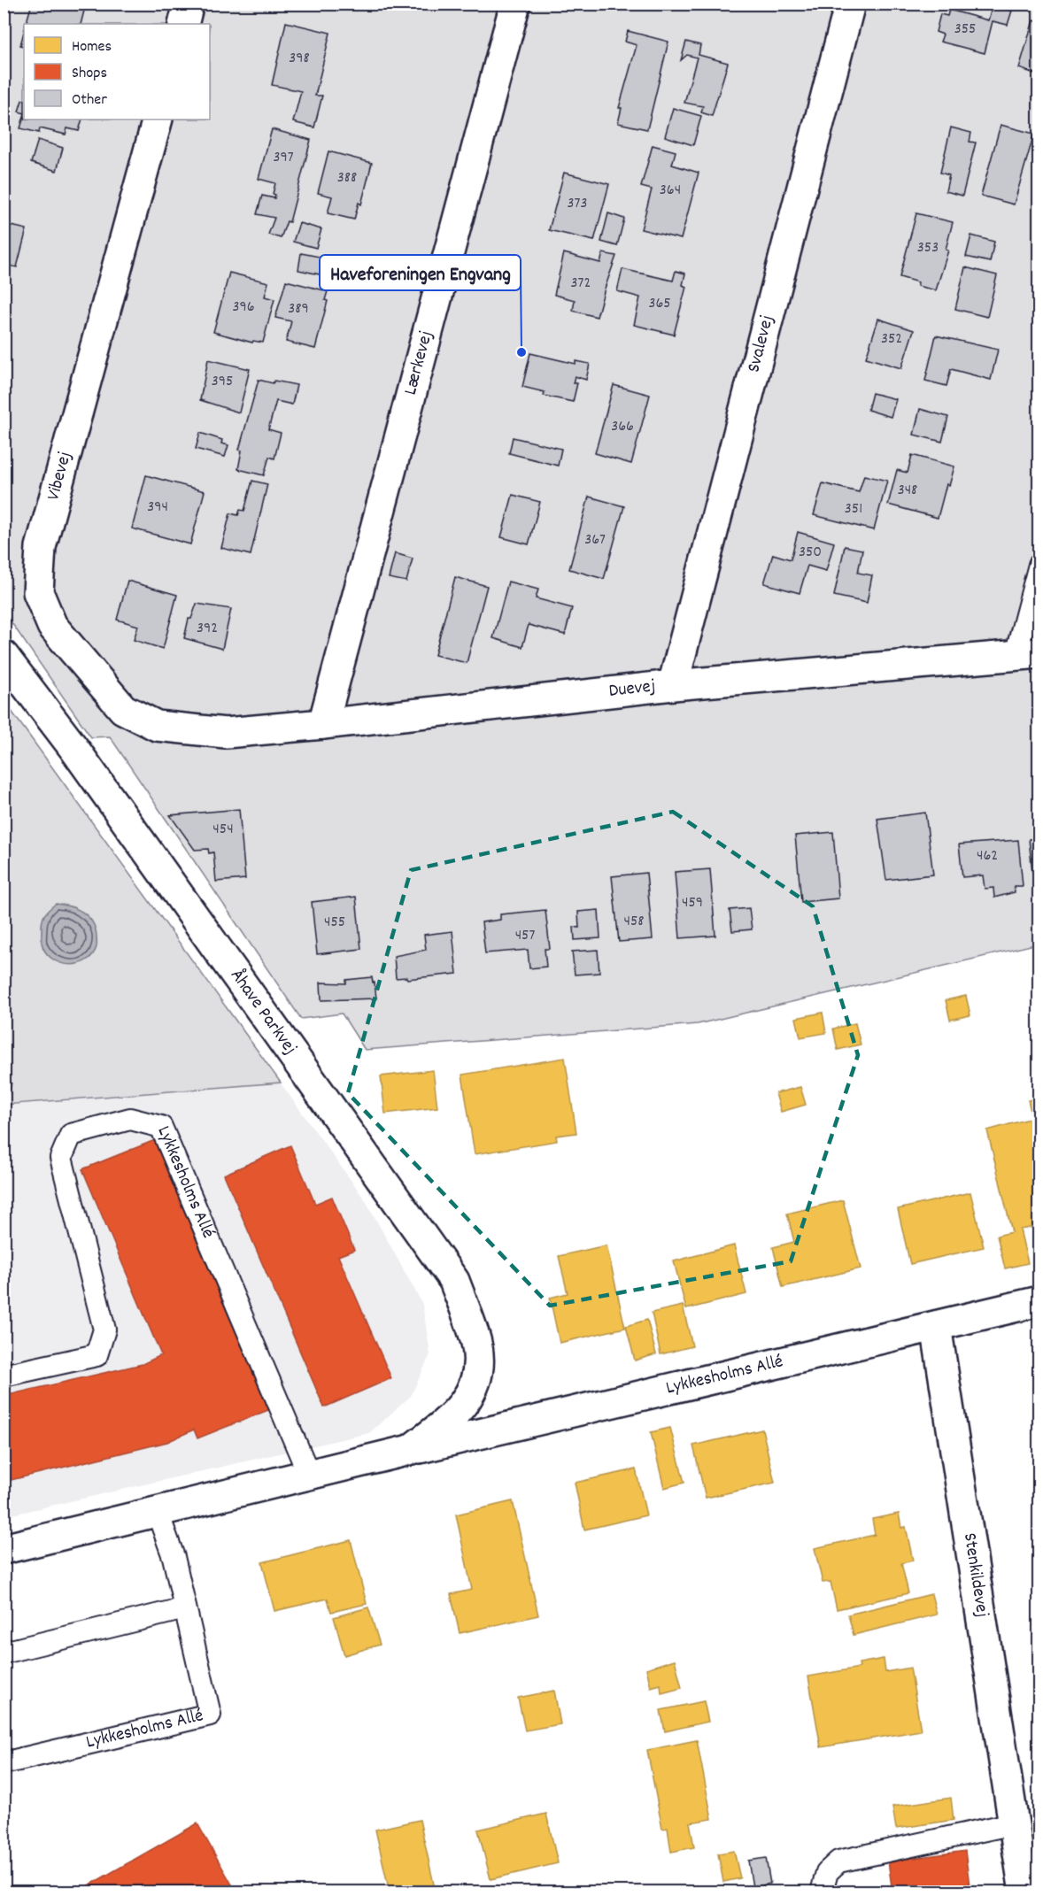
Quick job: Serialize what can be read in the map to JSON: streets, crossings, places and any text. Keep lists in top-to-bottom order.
{
  "streets": {
    "street": [
      "Svalevej",
      "Lærkevej",
      "Vibevej",
      "Duevej",
      "Åhave Parkvej",
      "Lykkesholms Allé",
      "Stenkildevej"
    ]
  },
  "crossings": [
    ["Svalevej", "Duevej"],
    ["Lærkevej", "Duevej"],
    ["Vibevej", "Duevej"],
    ["Åhave Parkvej", "Lykkesholms Allé"],
    ["Lykkesholms Allé", "Stenkildevej"]
  ],
  "places": ["Haveforeningen Engvang"],
  "house_numbers": [
    "355",
    "398",
    "397",
    "388",
    "364",
    "373",
    "353",
    "372",
    "365",
    "396",
    "389",
    "352",
    "395",
    "366",
    "348",
    "394",
    "351",
    "367",
    "350",
    "392",
    "454",
    "462",
    "459",
    "458",
    "455",
    "457"
  ],
  "legend": ["Homes", "Shops", "Other"]
}
